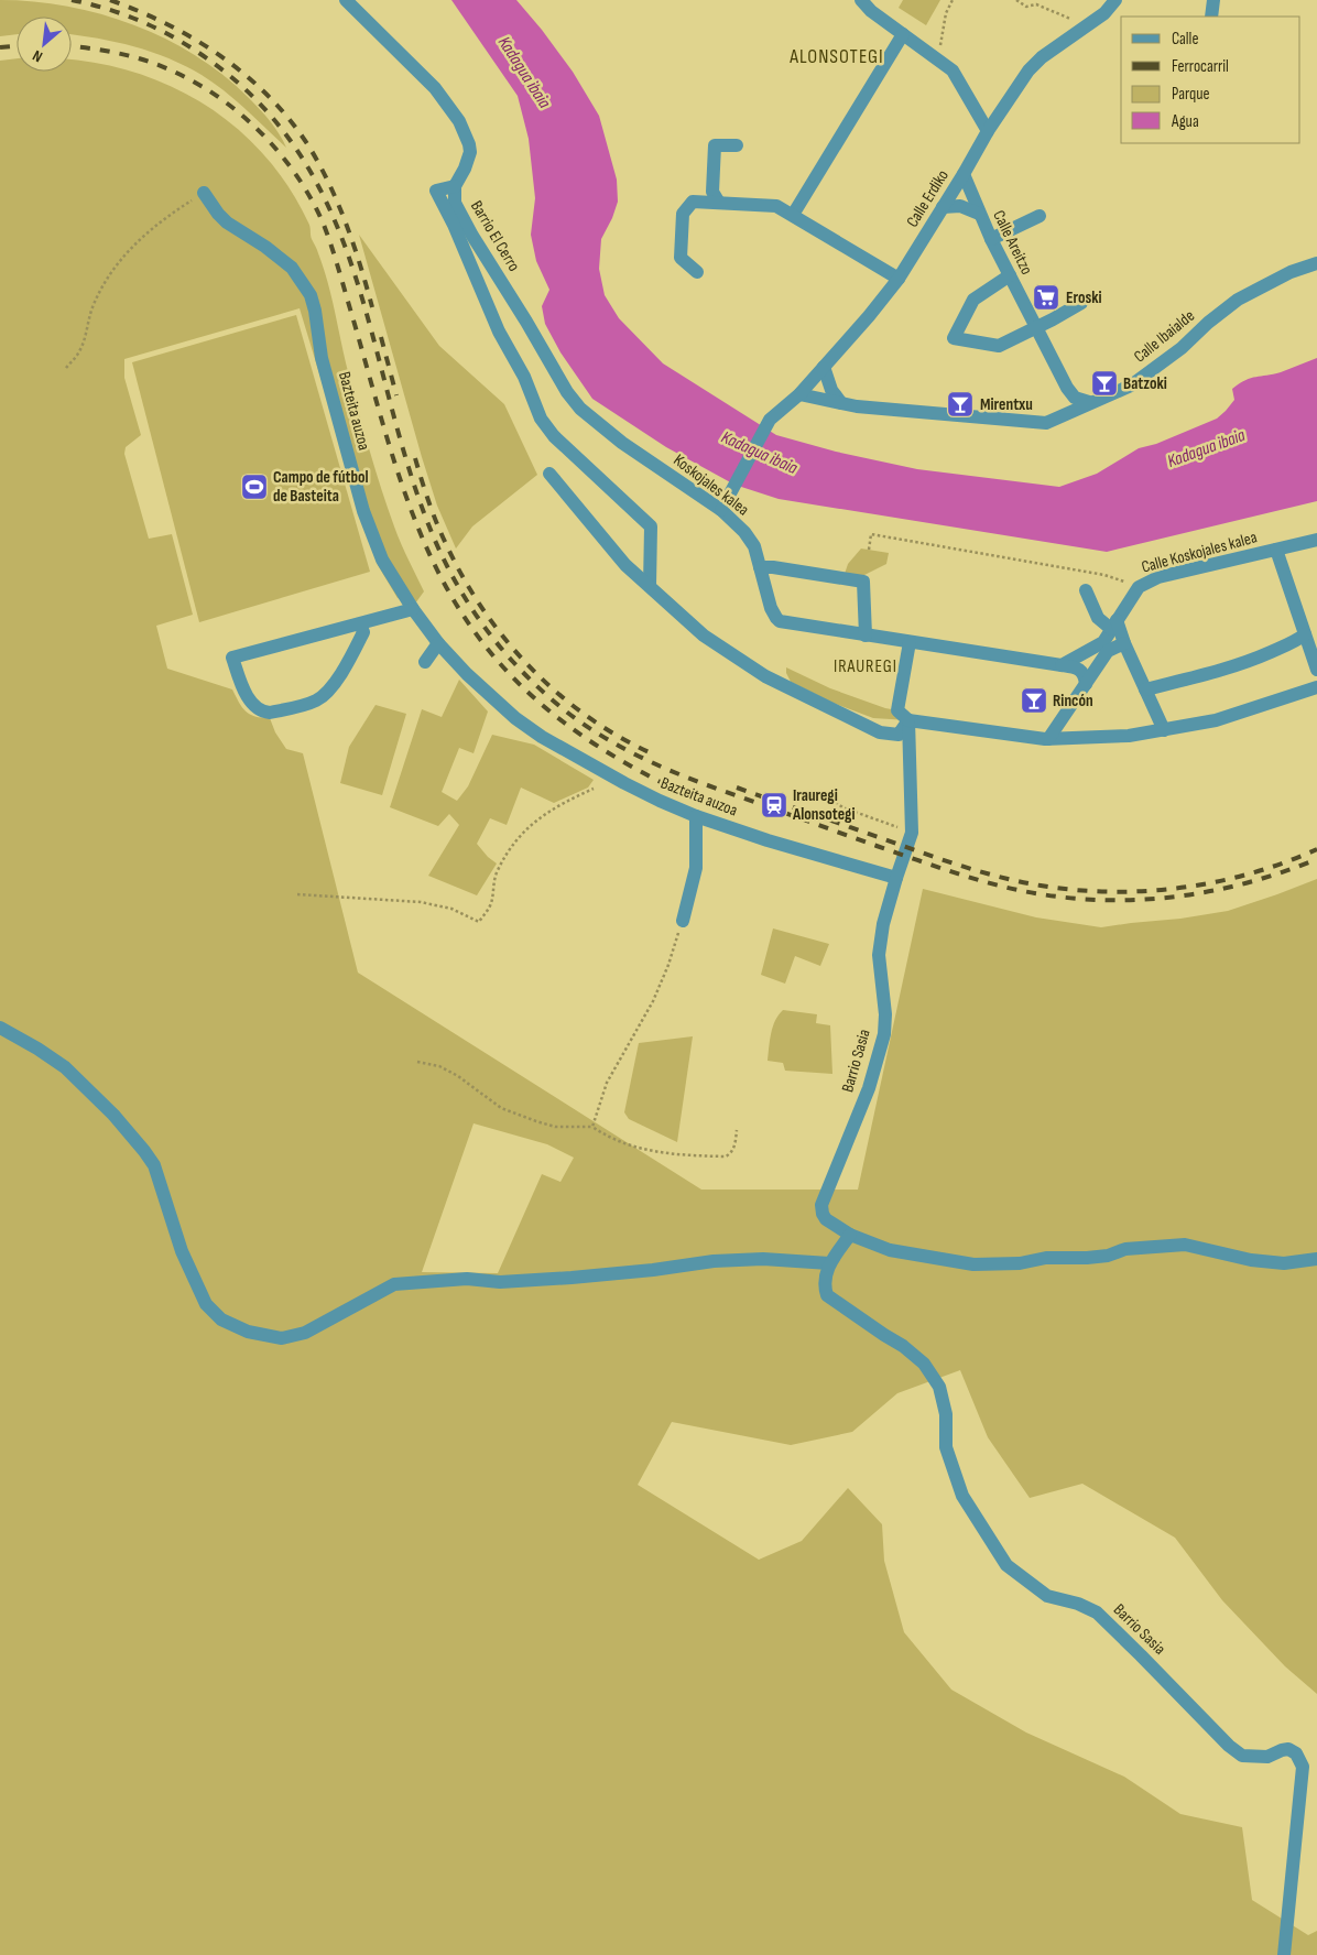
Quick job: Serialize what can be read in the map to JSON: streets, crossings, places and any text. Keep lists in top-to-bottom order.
{
  "streets": {
    "street": [
      "Calle Erdiko",
      "Barrio El Cerro",
      "Calle Areitzo",
      "Calle Ibaialde",
      "Bazteita auzoa",
      "Koskojales kalea",
      "Calle Koskojales kalea",
      "Barrio Sasia"
    ]
  },
  "crossings": [
    ["Calle Erdiko", "Calle Areitzo"],
    ["Calle Erdiko", "Calle Ibaialde"],
    ["Calle Erdiko", "Koskojales kalea"],
    ["Barrio El Cerro", "Koskojales kalea"],
    ["Calle Areitzo", "Calle Ibaialde"],
    ["Bazteita auzoa", "Barrio Sasia"]
  ],
  "districts": ["ALONSOTEGI", "IRAUREGI"],
  "water": ["Kadagua ibaia"],
  "places": {
    "supermarket": ["Eroski"],
    "bar": ["Batzoki", "Mirentxu", "Rincón"],
    "sports": ["Campo de fútbol de Basteita"],
    "station": ["Irauregi Alonsotegi"]
  },
  "legend": [
    "Calle",
    "Ferrocarril",
    "Parque",
    "Agua"
  ],
  "north": "bottom left"
}
